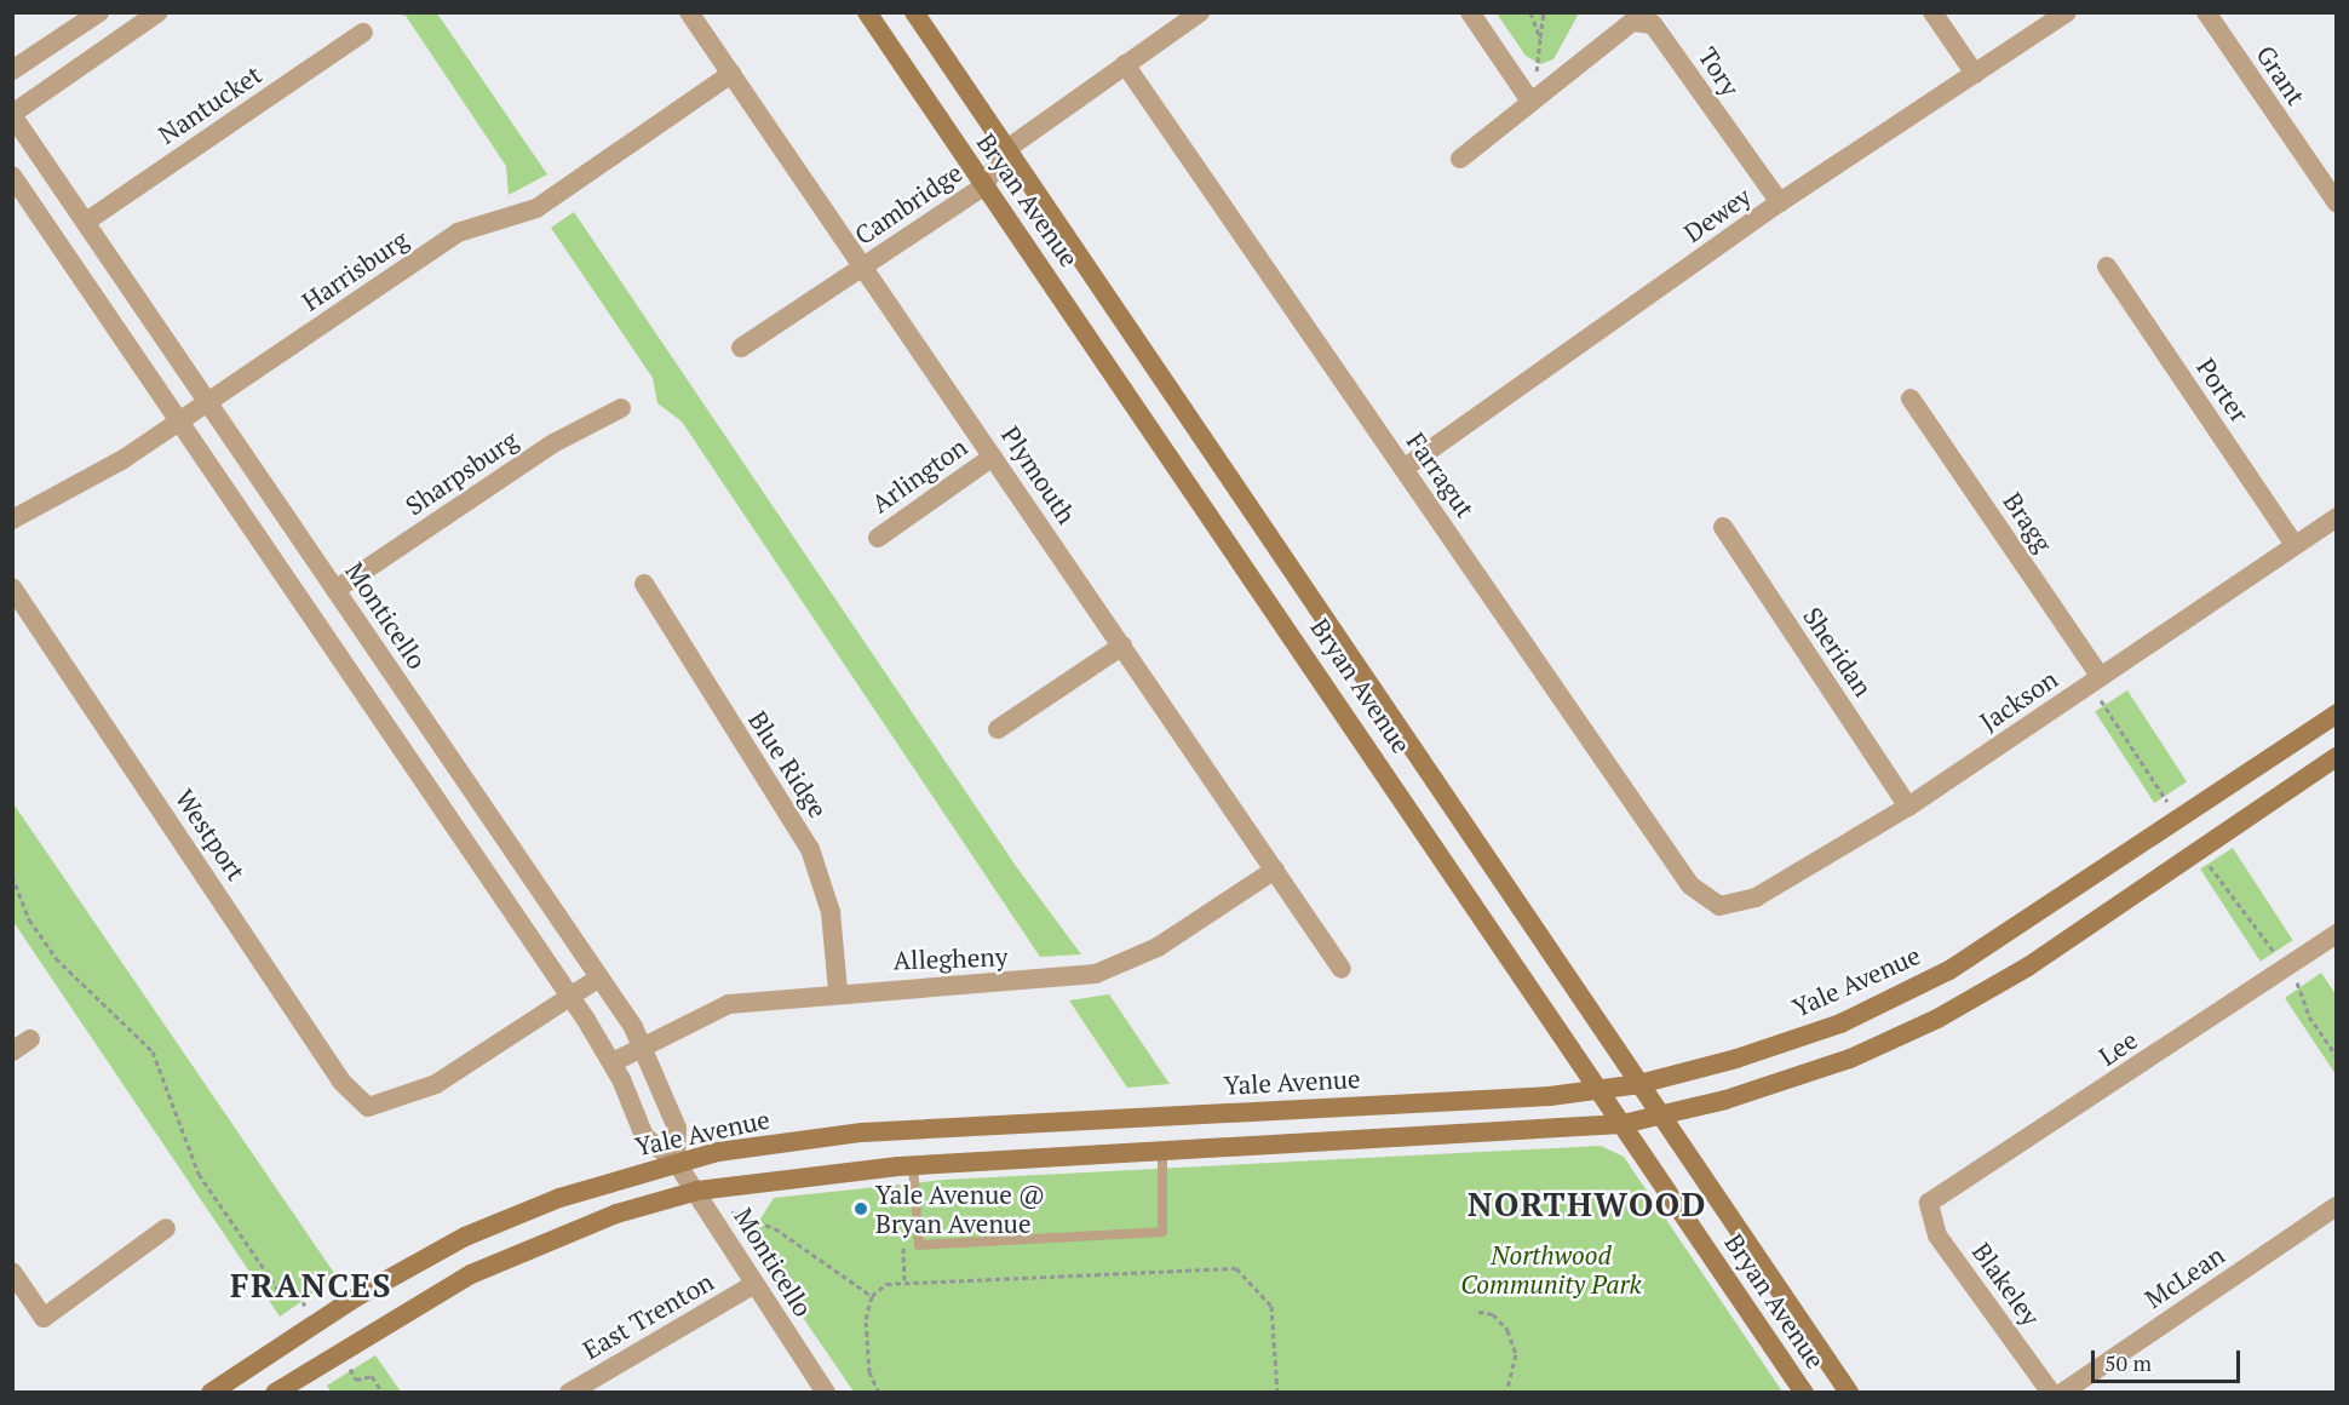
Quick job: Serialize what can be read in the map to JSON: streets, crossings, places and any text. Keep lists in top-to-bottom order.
{
  "streets": {
    "main road": ["Bryan Avenue", "Yale Avenue"],
    "street": [
      "Tory",
      "Grant",
      "Nantucket",
      "Cambridge",
      "Dewey",
      "Harrisburg",
      "Porter",
      "Sharpsburg",
      "Arlington",
      "Plymouth",
      "Farragut",
      "Bragg",
      "Monticello",
      "Sheridan",
      "Jackson",
      "Blue Ridge",
      "Westport",
      "Allegheny",
      "Lee",
      "McLean",
      "Blakeley",
      "East Trenton"
    ]
  },
  "crossings": [
    ["Tory", "Dewey"],
    ["Nantucket", "Monticello"],
    ["Bryan Avenue", "Cambridge"],
    ["Bryan Avenue", "Yale Avenue"],
    ["Cambridge", "Plymouth"],
    ["Cambridge", "Farragut"],
    ["Dewey", "Farragut"],
    ["Harrisburg", "Plymouth"],
    ["Harrisburg", "Monticello"],
    ["Porter", "Jackson"],
    ["Sharpsburg", "Monticello"],
    ["Arlington", "Plymouth"],
    ["Plymouth", "Allegheny"],
    ["Farragut", "Jackson"],
    ["Bragg", "Jackson"],
    ["Monticello", "Westport"],
    ["Monticello", "Allegheny"],
    ["Monticello", "Yale Avenue"],
    ["Monticello", "East Trenton"],
    ["Sheridan", "Jackson"],
    ["Blue Ridge", "Allegheny"],
    ["Lee", "Blakeley"]
  ],
  "districts": ["NORTHWOOD", "FRANCES"],
  "parks": ["Northwood Community Park"],
  "places": ["Yale Avenue @ Bryan Avenue"],
  "scale_bar": "50 m"
}
